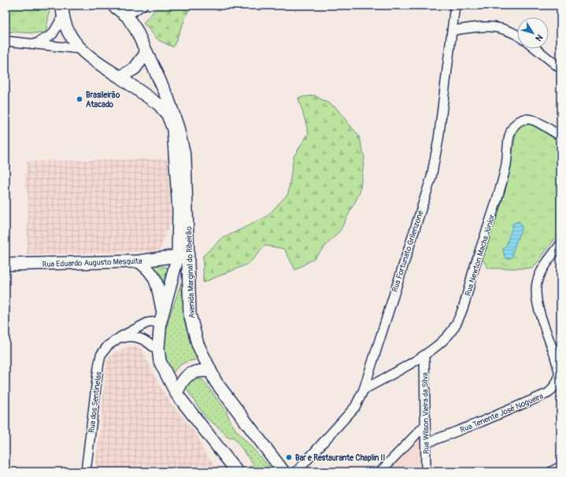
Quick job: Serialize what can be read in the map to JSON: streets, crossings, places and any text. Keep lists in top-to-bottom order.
{
  "streets": {
    "main road": ["Rua Eduardo Augusto Mesquita", "Avenida Marginal do Ribeirão"],
    "street": [
      "Rua Fortunato Grilenzone",
      "Rua Newton Macha Júnior",
      "Rua dos Sentinelas",
      "Rua Tenente José Nogueira",
      "Rua Wilson Vieira da Silva"
    ]
  },
  "crossings": [
    ["Rua Fortunato Grilenzone", "Rua Newton Macha Júnior"],
    ["Rua Newton Macha Júnior", "Rua Wilson Vieira da Silva"],
    ["Rua Eduardo Augusto Mesquita", "Avenida Marginal do Ribeirão"],
    ["Avenida Marginal do Ribeirão", "Rua dos Sentinelas"],
    ["Rua Tenente José Nogueira", "Rua Wilson Vieira da Silva"]
  ],
  "places": ["Brasileirão Atacado", "Bar e Restaurante Chaplin II"],
  "north": "bottom right"
}
